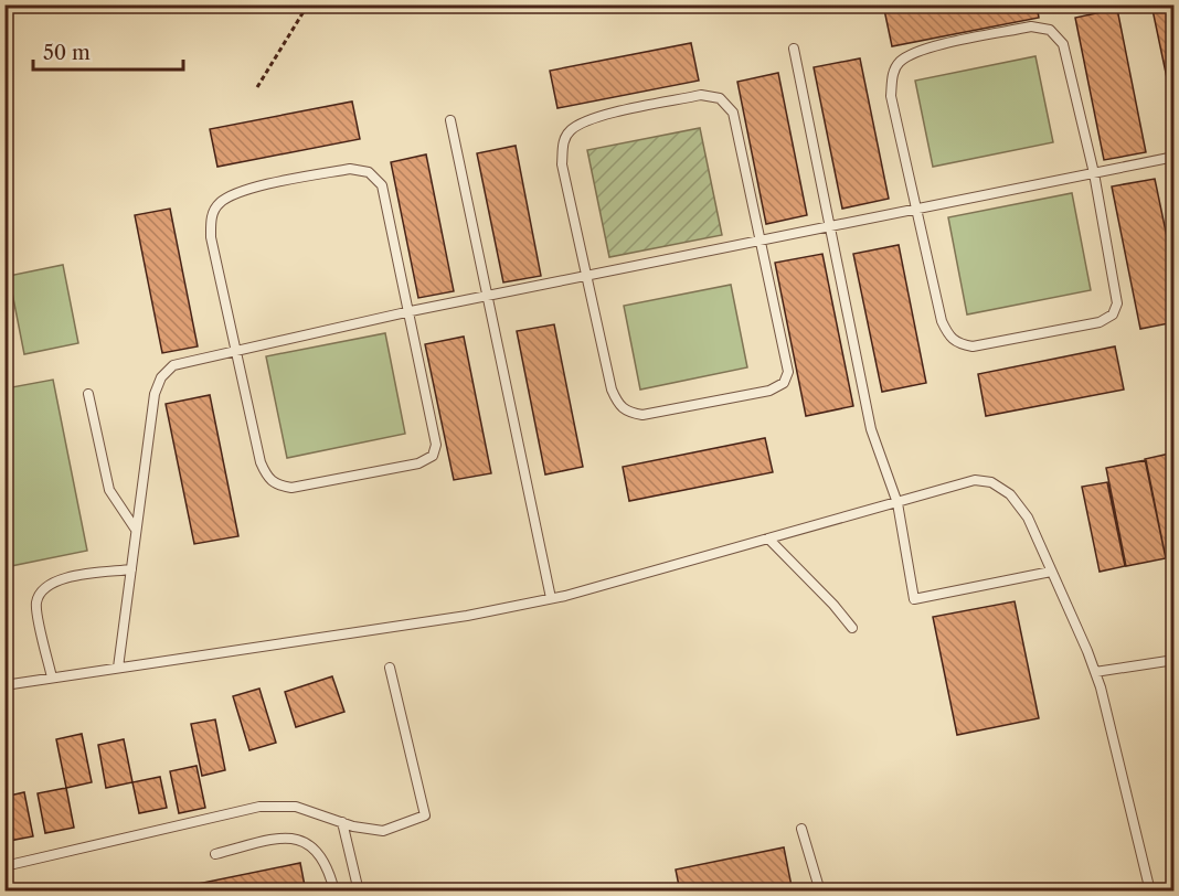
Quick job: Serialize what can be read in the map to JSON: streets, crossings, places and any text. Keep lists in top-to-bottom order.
{
  "scale_bar": "50 m"
}
